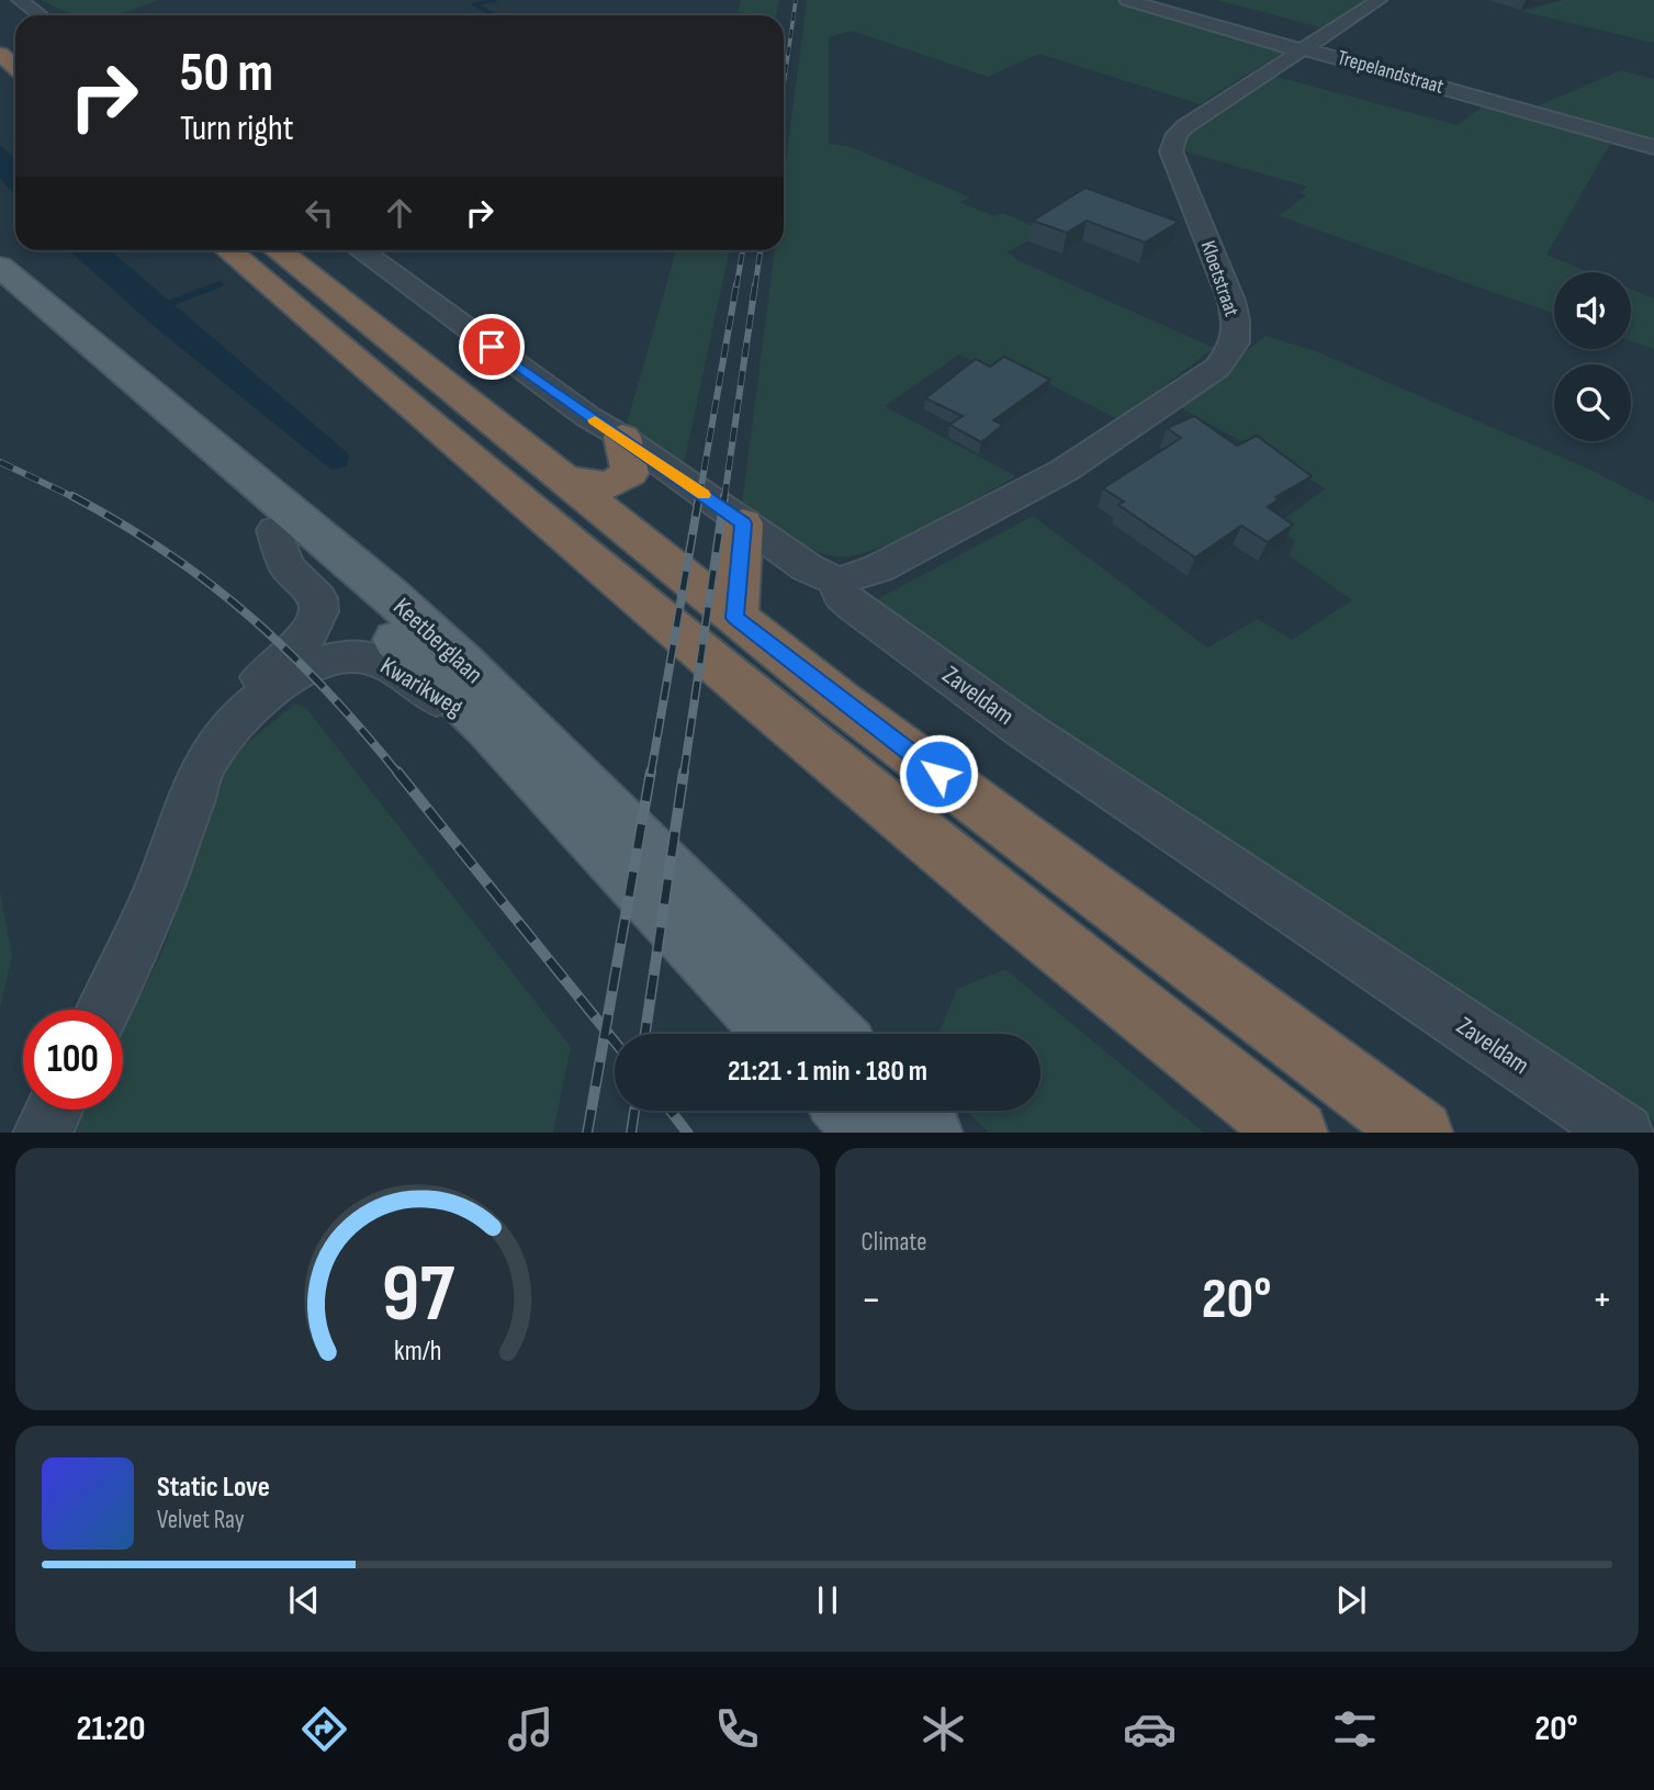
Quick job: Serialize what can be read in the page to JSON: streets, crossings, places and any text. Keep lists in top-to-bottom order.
{
  "streets": {
    "main road": ["Keetberglaan"],
    "street": [
      "Trepelandstraat",
      "Kloetstraat",
      "Kwarikweg",
      "Zaveldam"
    ]
  },
  "crossings": [
    ["Trepelandstraat", "Kloetstraat"],
    ["Kloetstraat", "Zaveldam"],
    ["Keetberglaan", "Kwarikweg"]
  ],
  "page": {
    "turn": ["50 m", "Turn right"],
    "limit": "100",
    "trip": "21:21 · 1 min · 180 m",
    "tile": "Climate",
    "heat": ["−", "20°", "+"],
    "song": ["Static Love", "Velvet Ray"],
    "tabs": ["21:20", "20°"],
    "gauge": ["97", "km/h"]
  }
}
